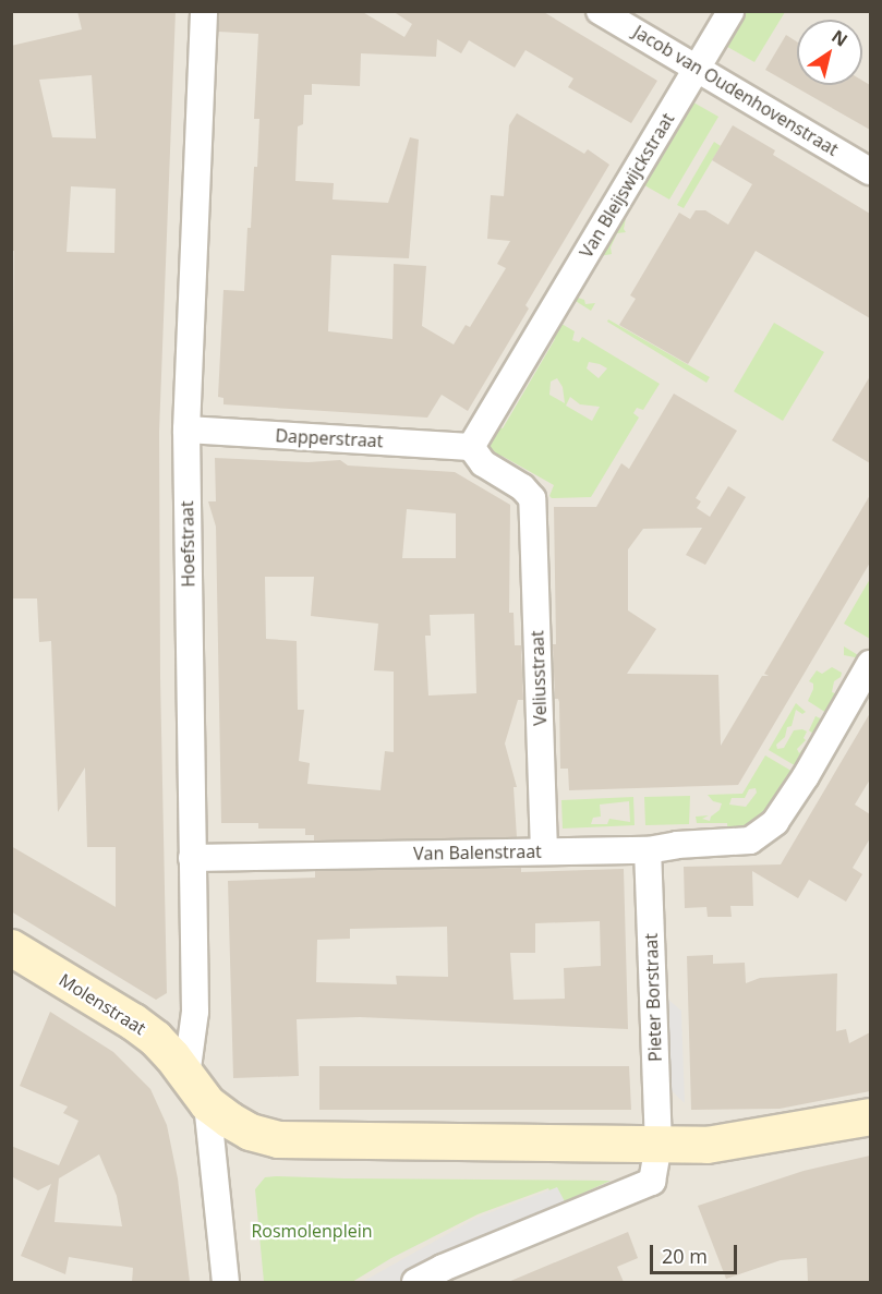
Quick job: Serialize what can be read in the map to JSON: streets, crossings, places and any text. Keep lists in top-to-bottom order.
{
  "streets": {
    "street": [
      "Jacob van Oudenhovenstraat",
      "Van Bleijswijckstraat",
      "Dapperstraat",
      "Hoefstraat",
      "Veliusstraat",
      "Van Balenstraat",
      "Pieter Borstraat",
      "Molenstraat"
    ]
  },
  "crossings": [
    ["Jacob van Oudenhovenstraat", "Van Bleijswijckstraat"],
    ["Van Bleijswijckstraat", "Dapperstraat"],
    ["Van Bleijswijckstraat", "Veliusstraat"],
    ["Dapperstraat", "Hoefstraat"],
    ["Dapperstraat", "Veliusstraat"],
    ["Hoefstraat", "Van Balenstraat"],
    ["Hoefstraat", "Molenstraat"],
    ["Veliusstraat", "Van Balenstraat"],
    ["Van Balenstraat", "Pieter Borstraat"]
  ],
  "parks": ["Rosmolenplein"],
  "scale_bar": "20 m",
  "north": "top right"
}
